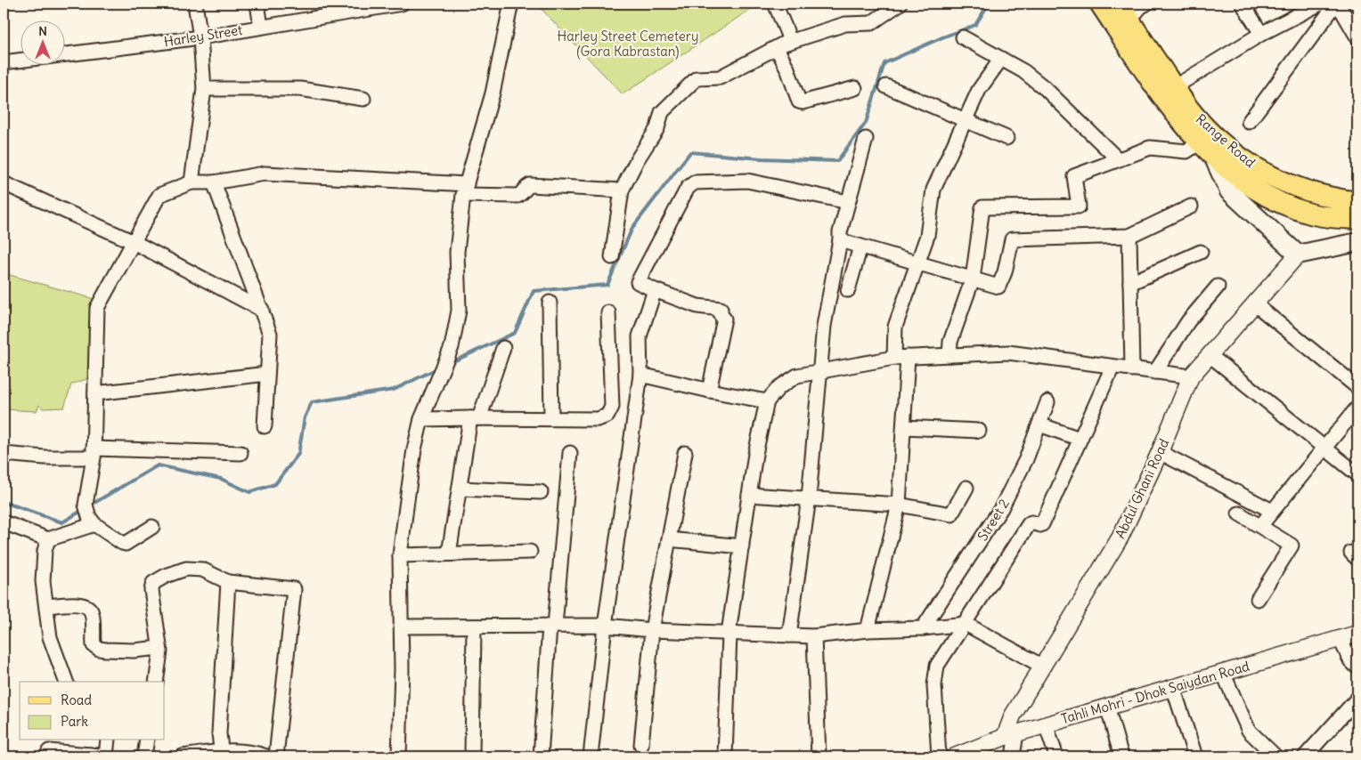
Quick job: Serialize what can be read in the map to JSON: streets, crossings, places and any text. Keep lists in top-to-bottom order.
{
  "streets": {
    "main road": ["Range Road"],
    "street": [
      "Harley Street",
      "Abdul Ghani Road",
      "Street 2",
      "Tahli Mohri - Dhok Saiydan Road"
    ]
  },
  "crossings": [
    ["Abdul Ghani Road", "Tahli Mohri - Dhok Saiydan Road"]
  ],
  "parks": ["Harley Street Cemetery (Gora Kabrastan)"],
  "legend": ["Road", "Park"],
  "north": "top"
}
